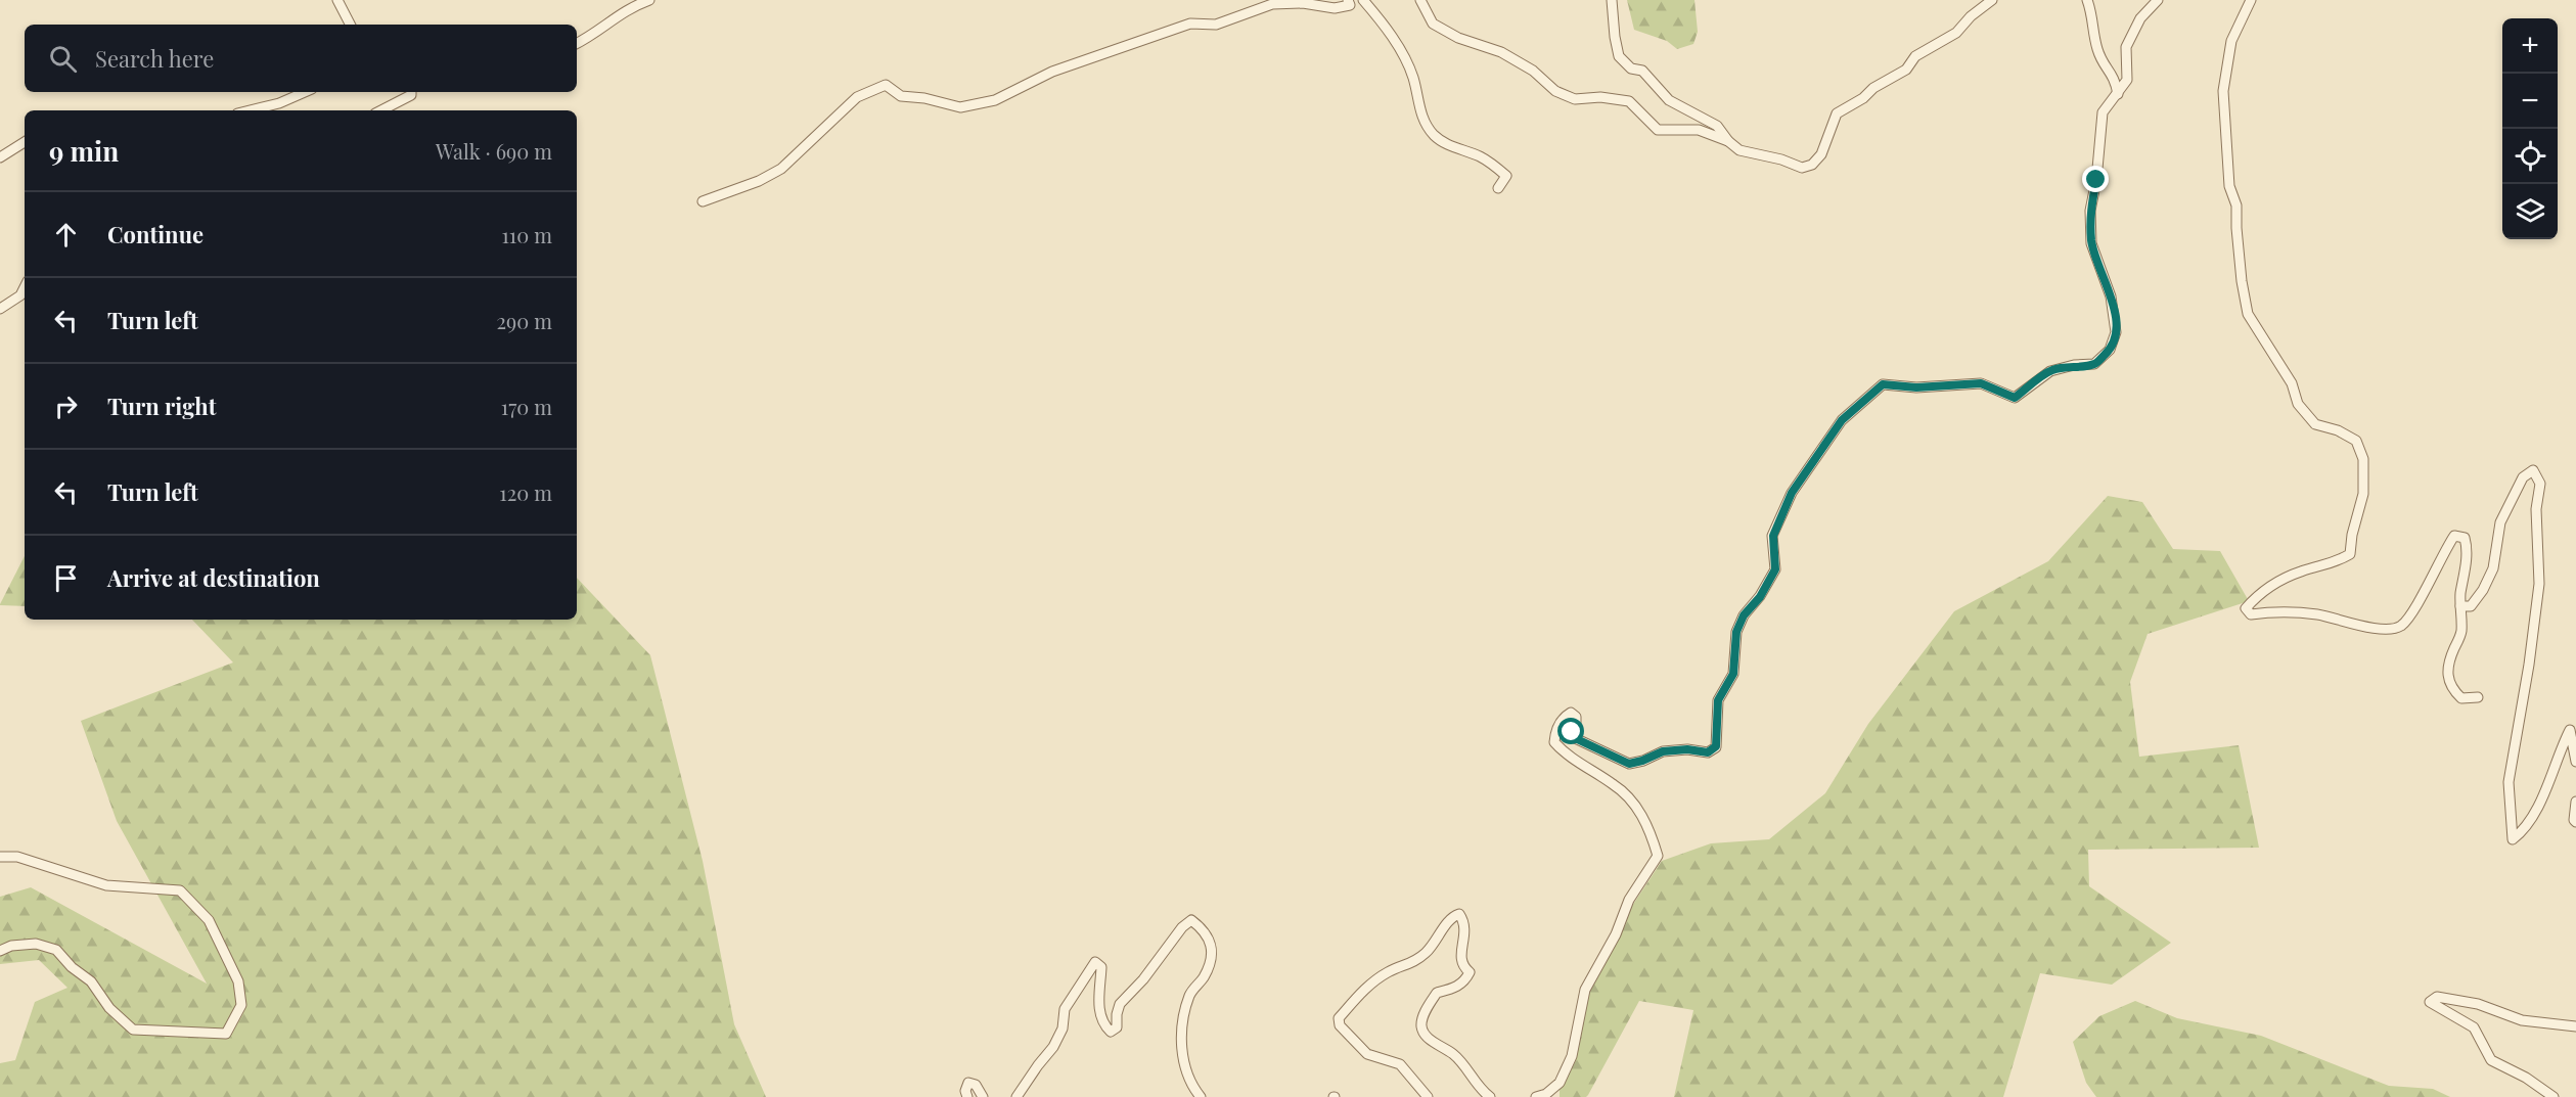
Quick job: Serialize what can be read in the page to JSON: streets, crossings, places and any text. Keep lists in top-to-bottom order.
{
  "page": {
    "map_buttons": ["+", "−"],
    "search": "Search here",
    "heading": ["9 min", "Walk · 690 m"],
    "list": [
      ["Continue", "110 m"],
      ["Turn left", "290 m"],
      ["Turn right", "170 m"],
      ["Turn left", "120 m"],
      "Arrive at destination"
    ]
  }
}
